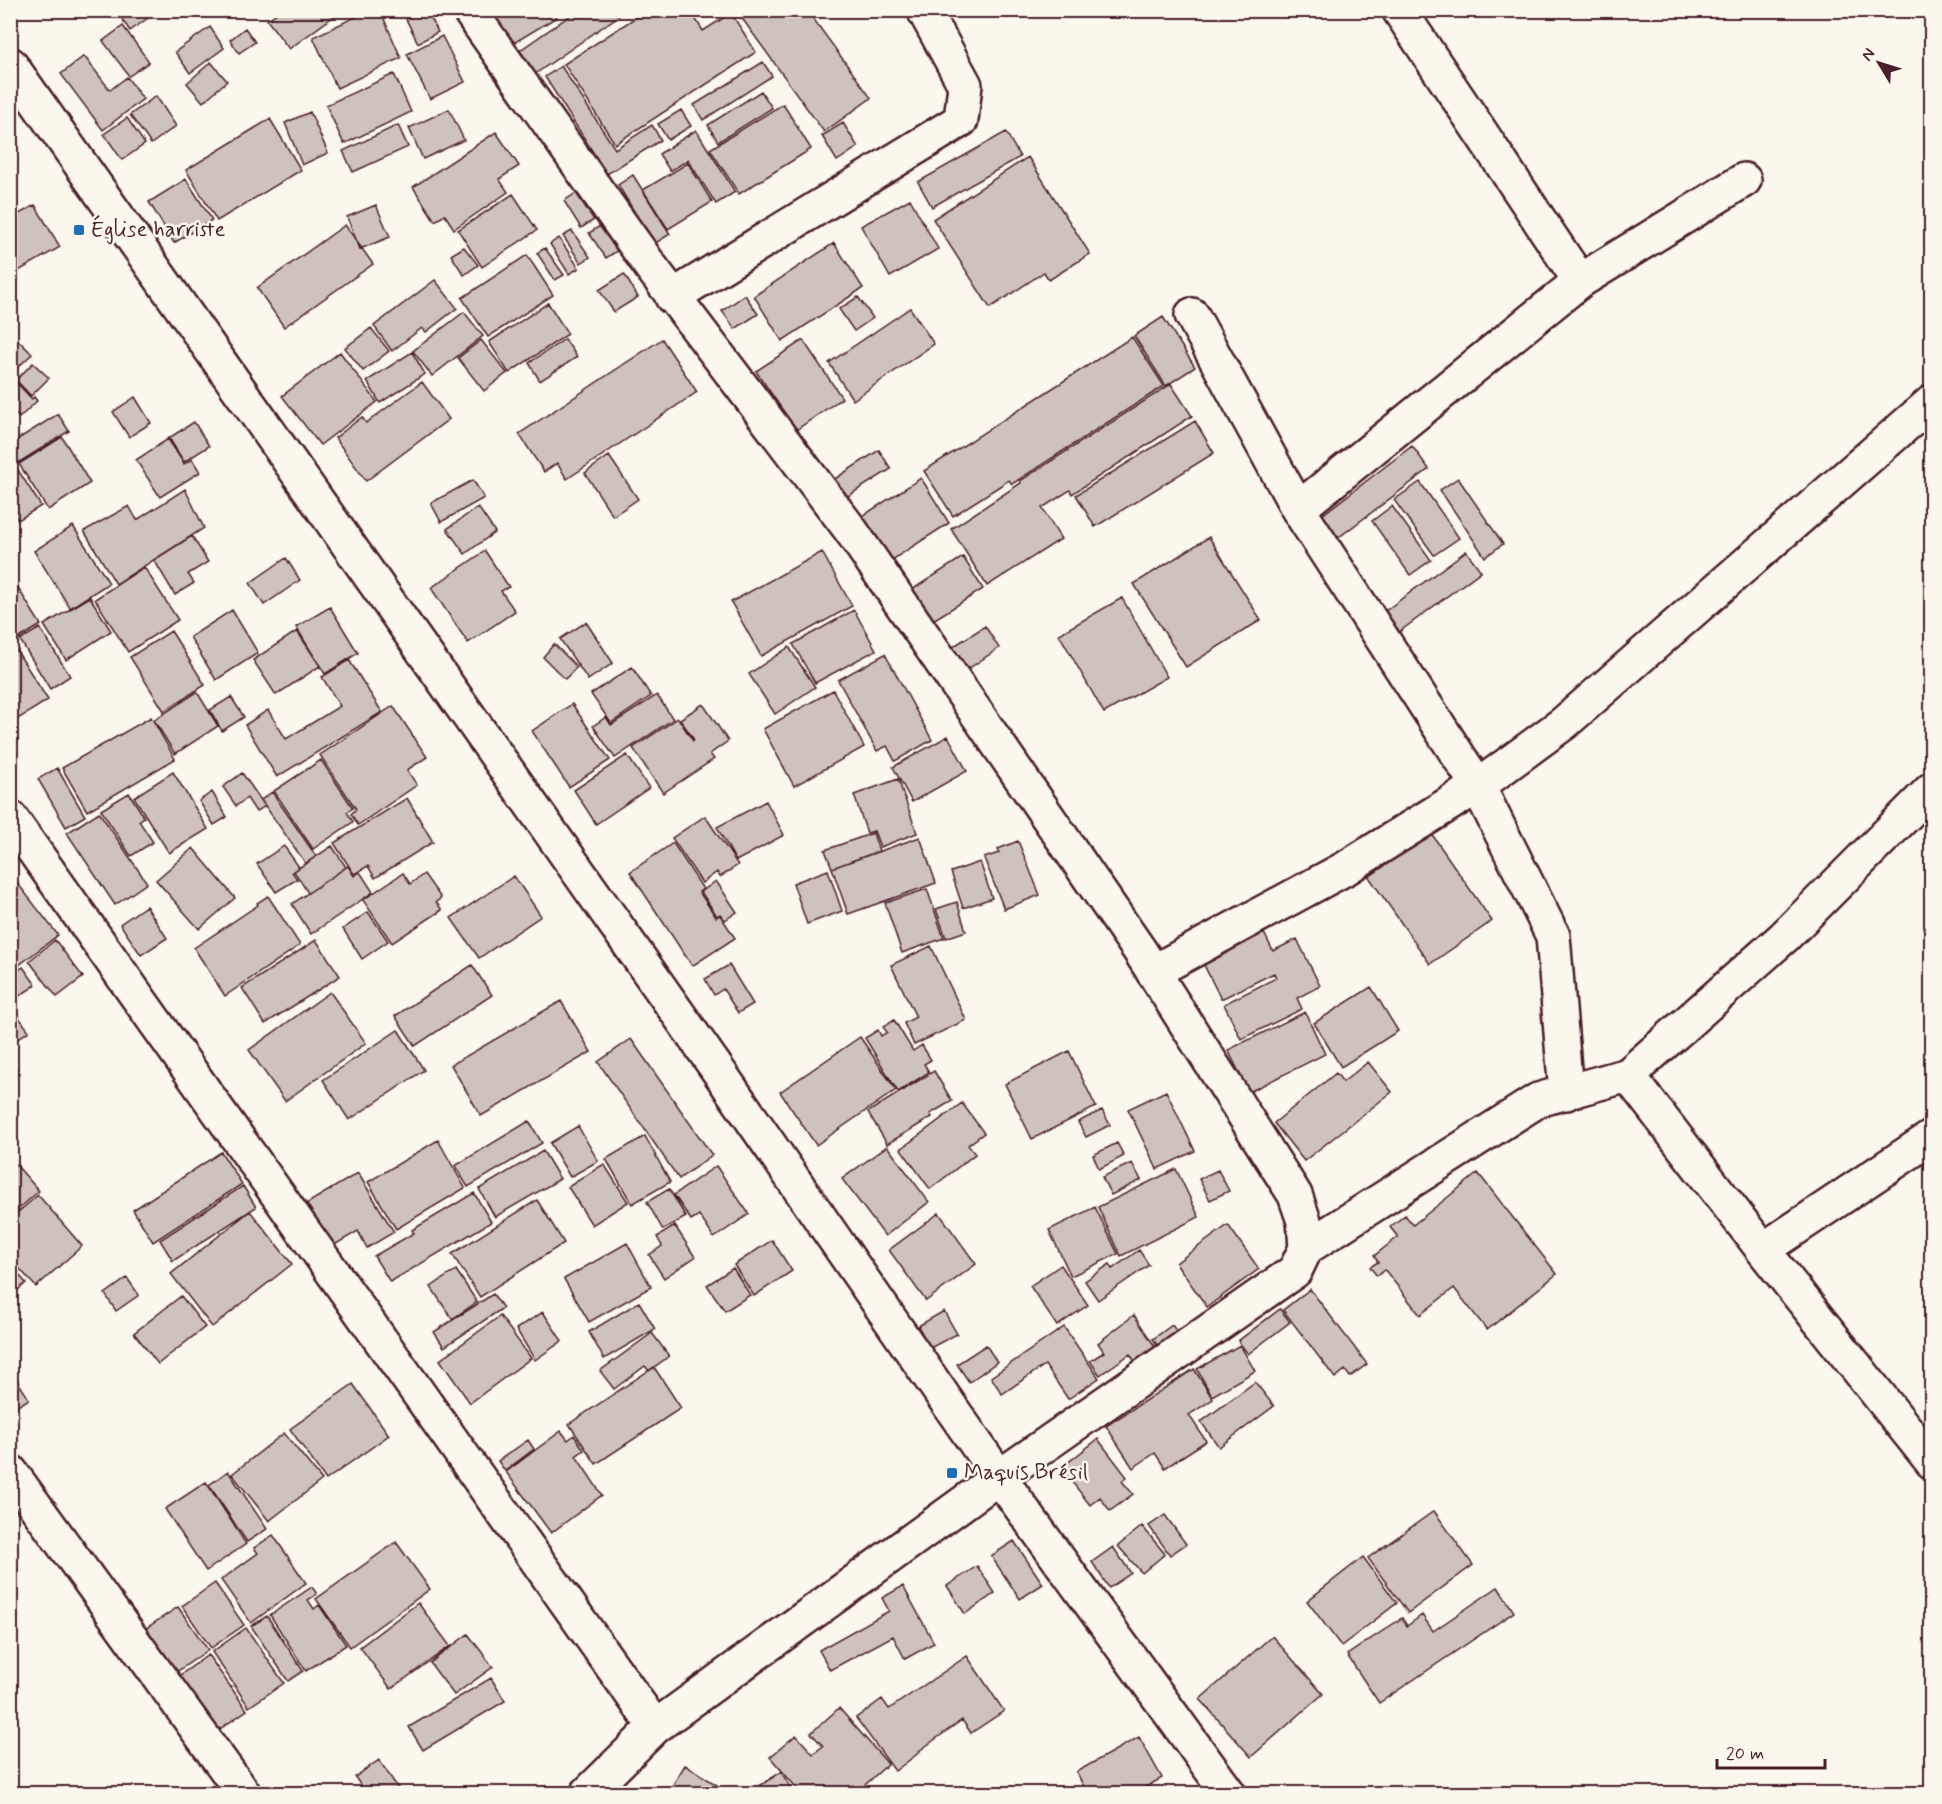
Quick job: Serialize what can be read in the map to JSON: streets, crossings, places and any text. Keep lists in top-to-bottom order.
{
  "places": {
    "transit": ["Église harriste", "Maquis Brésil"]
  },
  "scale_bar": "20 m",
  "north": "top left"
}
